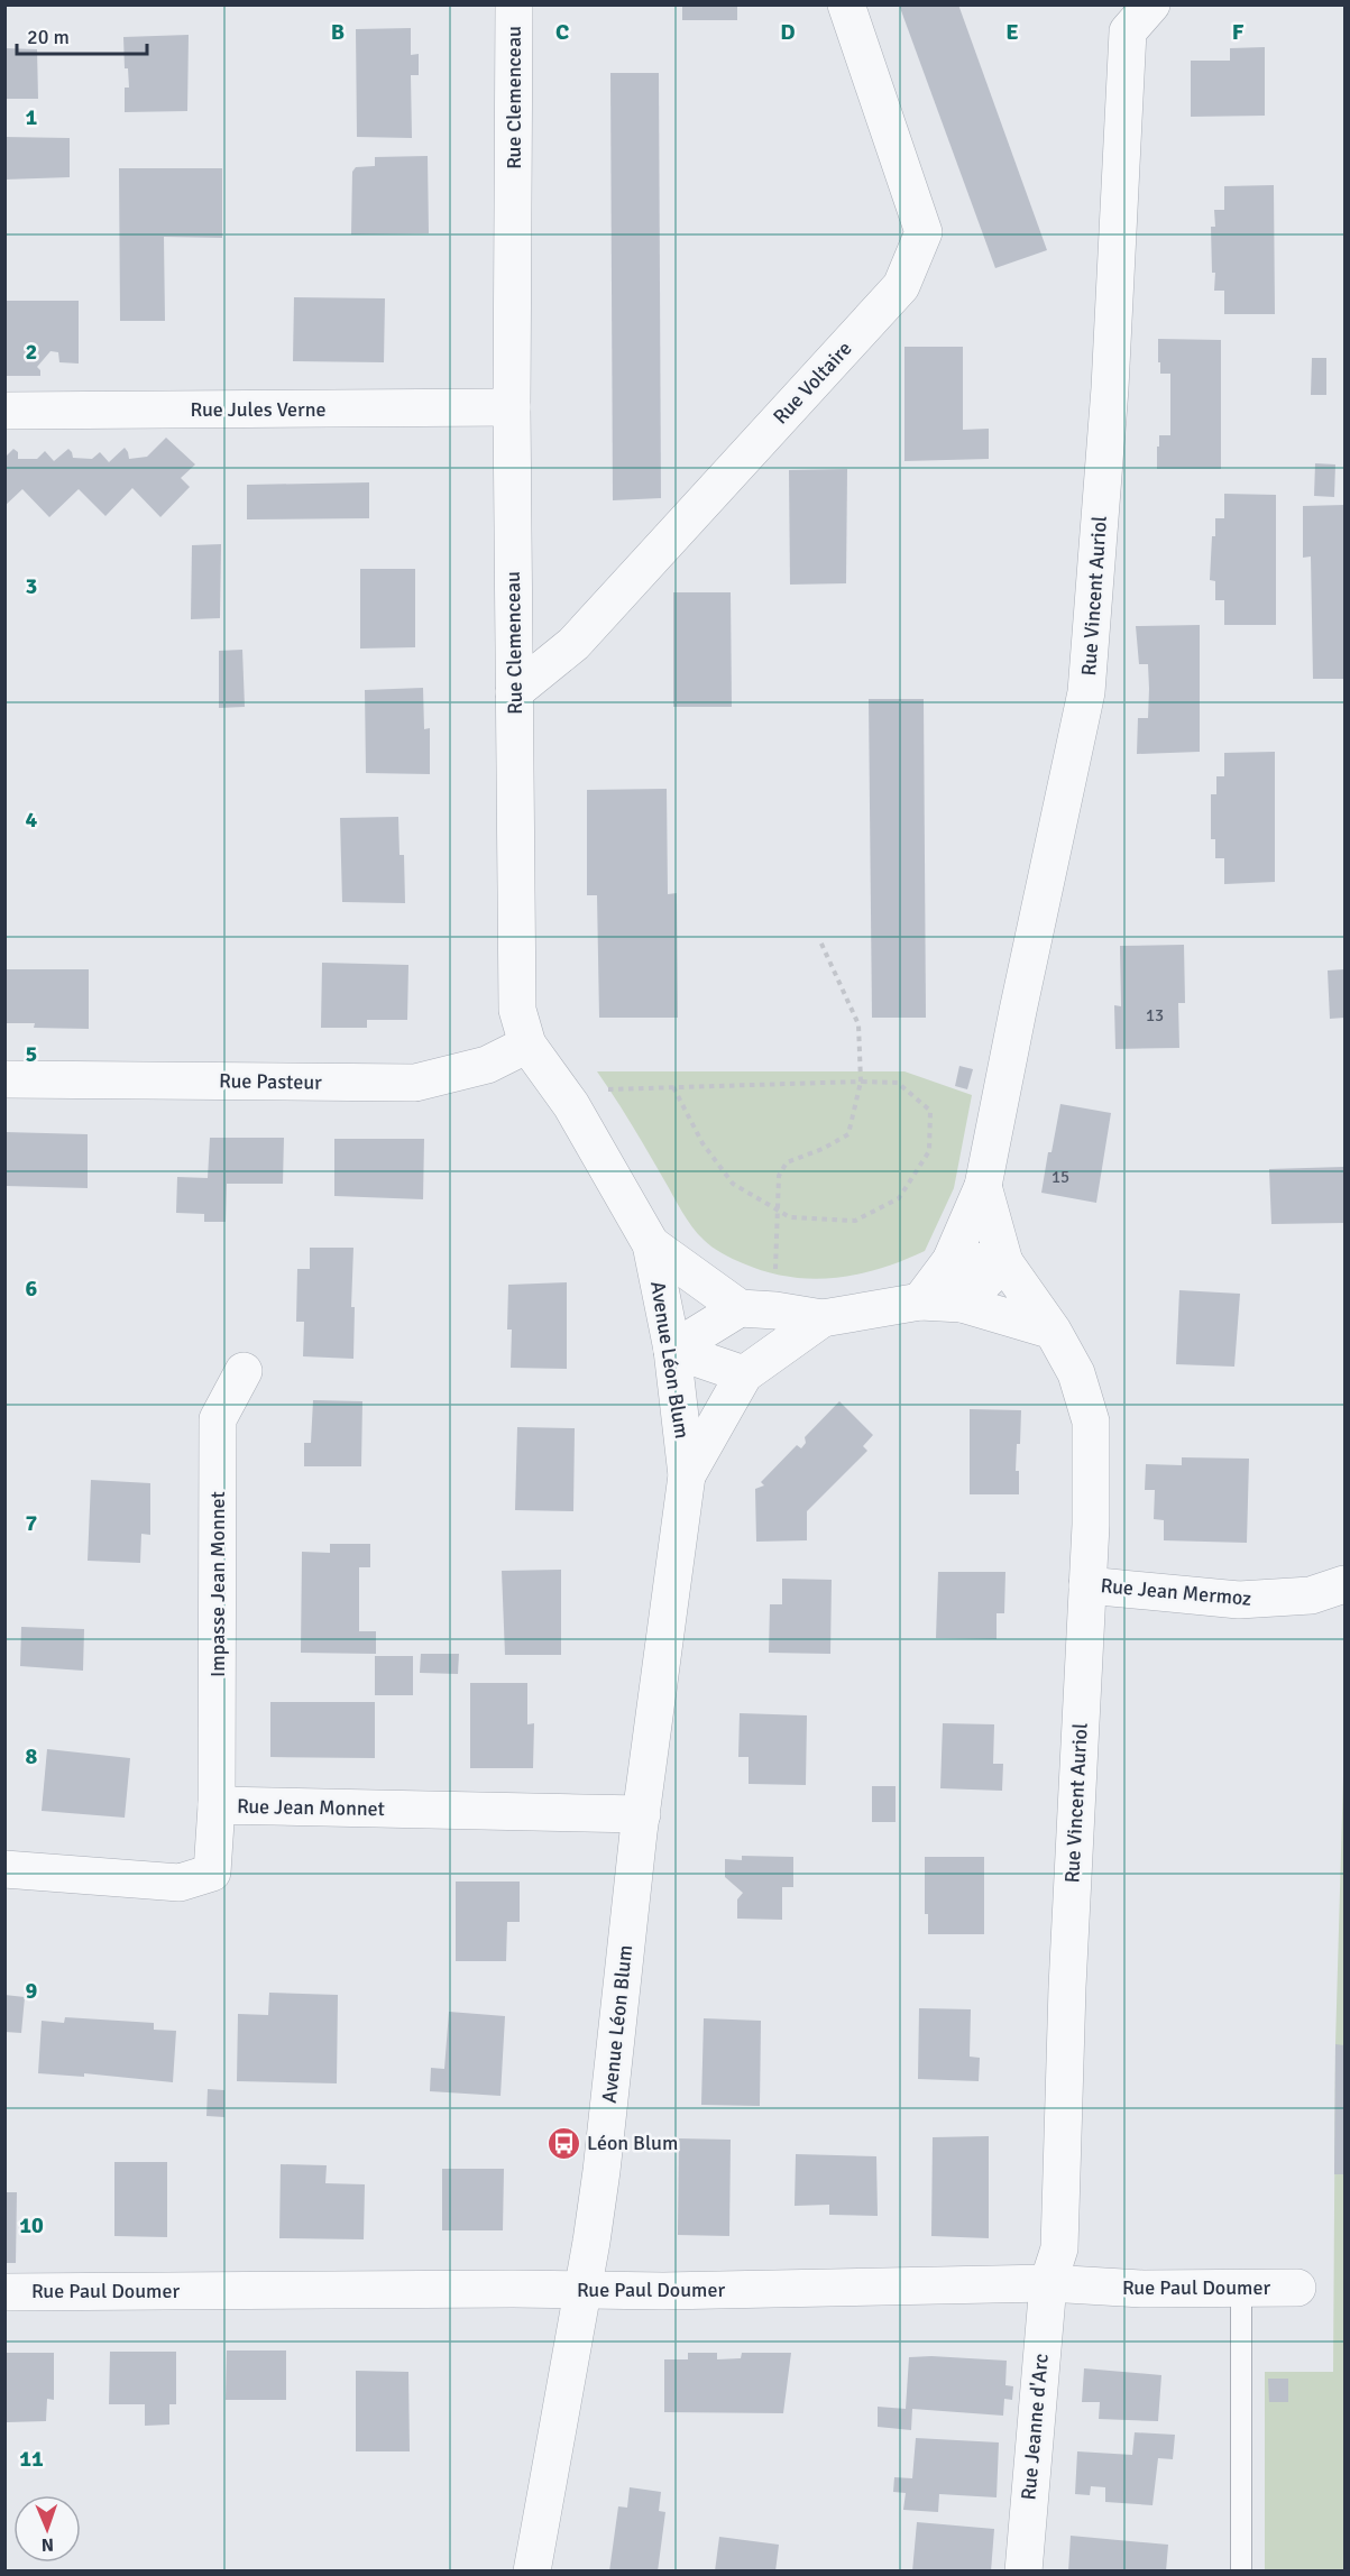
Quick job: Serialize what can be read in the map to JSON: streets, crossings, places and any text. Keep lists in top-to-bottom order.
{
  "streets": {
    "street": [
      "Rue Clemenceau",
      "Rue Voltaire",
      "Rue Jules Verne",
      "Rue Vincent Auriol",
      "Rue Pasteur",
      "Avenue Léon Blum",
      "Impasse Jean Monnet",
      "Rue Jean Mermoz",
      "Rue Jean Monnet",
      "Rue Paul Doumer",
      "Rue Jeanne d'Arc"
    ]
  },
  "crossings": [
    ["Rue Clemenceau", "Rue Voltaire"],
    ["Rue Clemenceau", "Rue Jules Verne"],
    ["Rue Clemenceau", "Rue Pasteur"],
    ["Rue Clemenceau", "Avenue Léon Blum"],
    ["Rue Vincent Auriol", "Rue Jean Mermoz"],
    ["Rue Vincent Auriol", "Rue Paul Doumer"],
    ["Rue Vincent Auriol", "Rue Jeanne d'Arc"],
    ["Avenue Léon Blum", "Rue Jean Monnet"],
    ["Avenue Léon Blum", "Rue Paul Doumer"],
    ["Impasse Jean Monnet", "Rue Jean Monnet"],
    ["Rue Paul Doumer", "Rue Jeanne d'Arc"]
  ],
  "places": {
    "bus stop": ["Léon Blum"]
  },
  "house_numbers": ["13", "15"],
  "scale_bar": "20 m",
  "north": "bottom",
  "grid": {
    "columns": [
      "B",
      "C",
      "D",
      "E",
      "F"
    ],
    "rows": [
      "1",
      "2",
      "3",
      "4",
      "5",
      "6",
      "7",
      "8",
      "9",
      "10",
      "11"
    ]
  }
}
